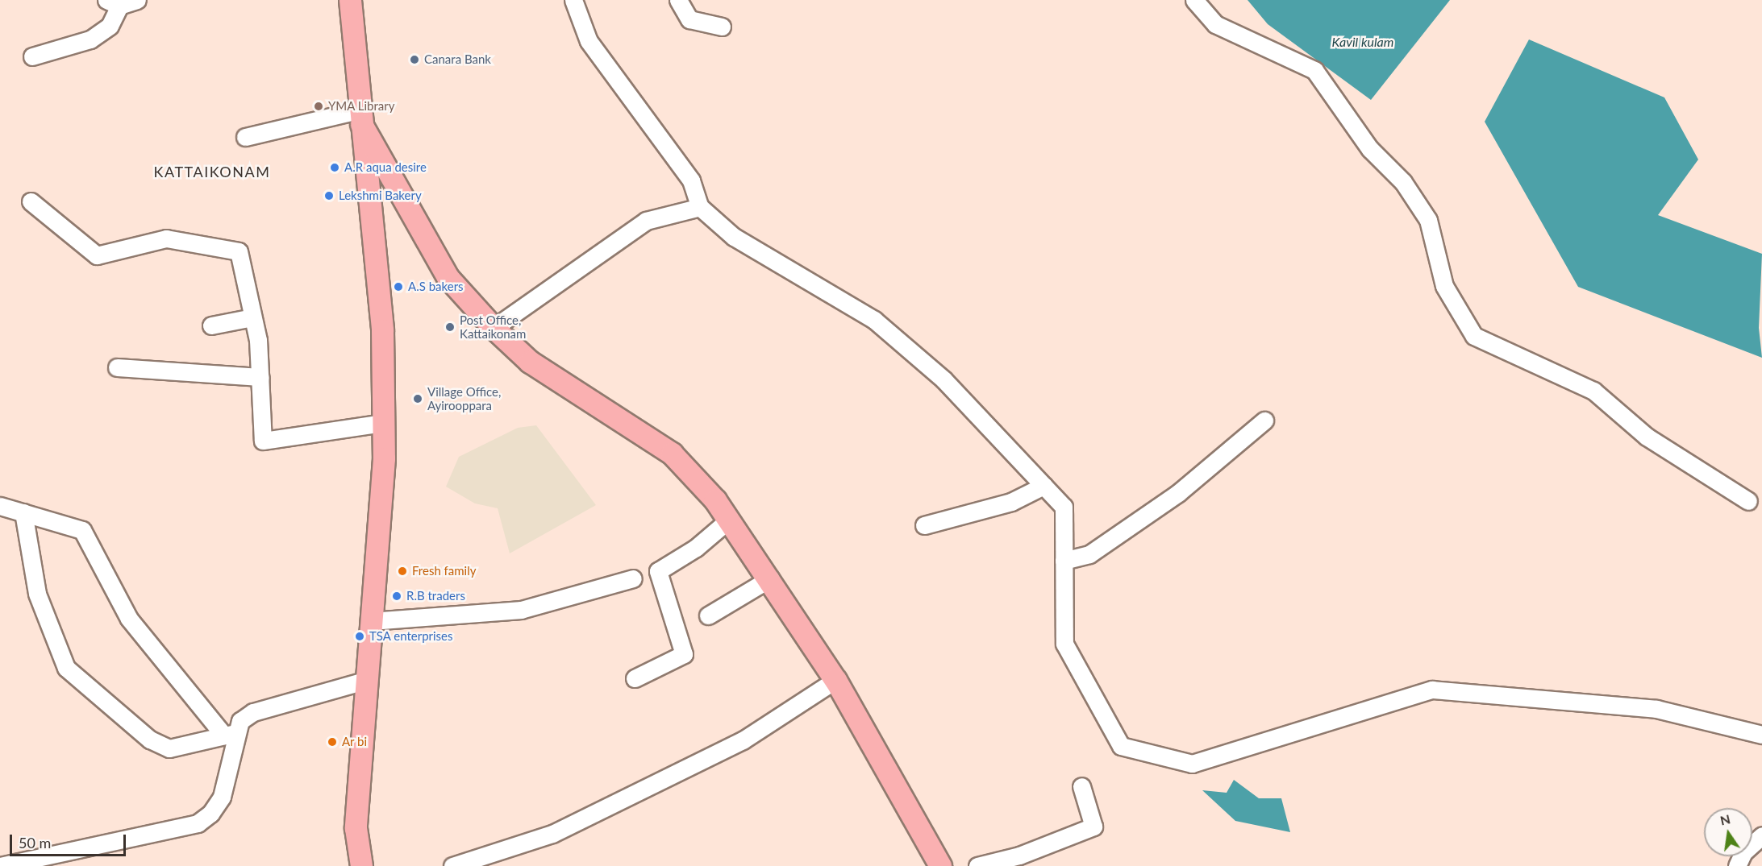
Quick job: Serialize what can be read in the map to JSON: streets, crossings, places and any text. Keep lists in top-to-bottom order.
{
  "districts": ["KATTAIKONAM"],
  "water": ["Kavil kulam"],
  "places": [
    "Canara Bank",
    "YMA Library",
    "A.R aqua desire",
    "Lekshmi Bakery",
    "A.S bakers",
    "Post Office, Kattaikonam",
    "Village Office, Ayirooppara",
    "Fresh family",
    "R.B traders",
    "TSA enterprises",
    "Ar bi"
  ],
  "scale_bar": "50 m",
  "north": "top"
}
